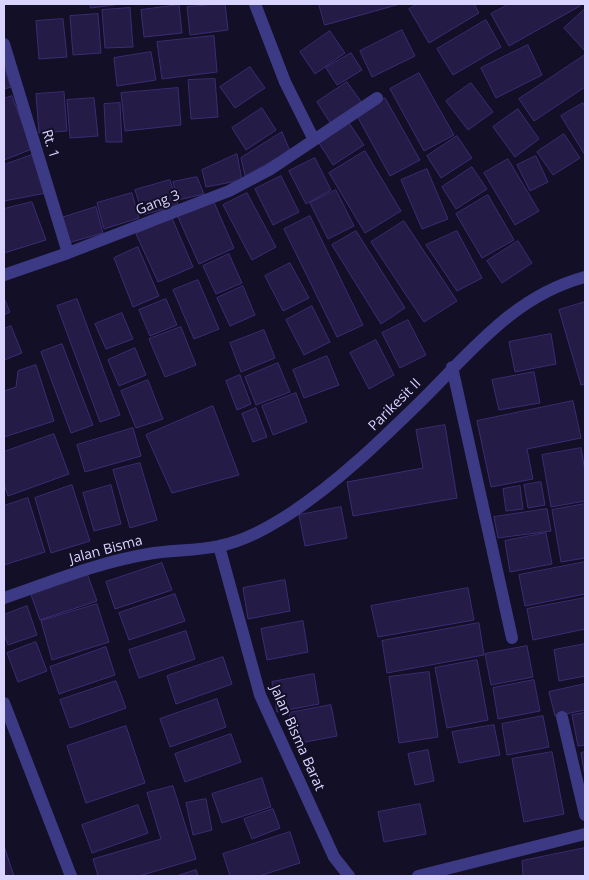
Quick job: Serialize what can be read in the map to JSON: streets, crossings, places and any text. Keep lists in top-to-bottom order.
{
  "streets": {
    "street": [
      "Rt. 1",
      "Gang 3",
      "Parikesit II",
      "Jalan Bisma",
      "Jalan Bisma Barat"
    ]
  },
  "crossings": [
    ["Rt. 1", "Gang 3"],
    ["Parikesit II", "Jalan Bisma"],
    ["Parikesit II", "Jalan Bisma Barat"],
    ["Jalan Bisma", "Jalan Bisma Barat"]
  ]
}
